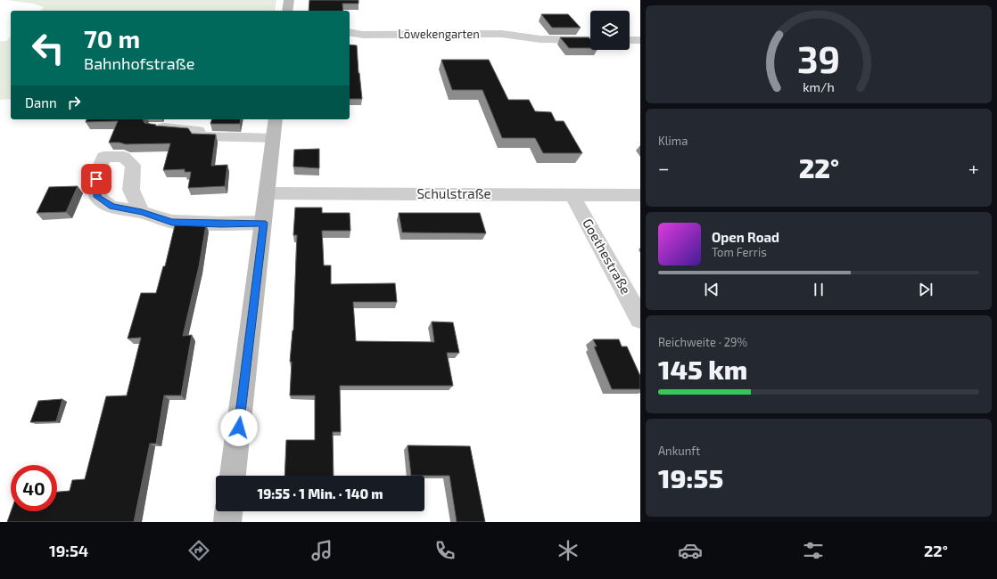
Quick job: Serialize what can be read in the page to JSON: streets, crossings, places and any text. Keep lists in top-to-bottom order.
{
  "streets": {
    "street": ["Löwekengarten", "Schulstraße", "Goethestraße"]
  },
  "crossings": [
    ["Schulstraße", "Goethestraße"]
  ],
  "page": {
    "turn": ["70 m", "Bahnhofstraße"],
    "then": "Dann",
    "tile": [
      "Klima",
      ["Reichweite · 29%", "145 km"],
      ["Ankunft", "19:55"]
    ],
    "heat": ["−", "22°", "+"],
    "song": ["Open Road", "Tom Ferris"],
    "limit": "40",
    "trip": "19:55 · 1 Min. · 140 m",
    "tabs": ["19:54", "22°"],
    "gauge": ["39", "km/h"]
  }
}
